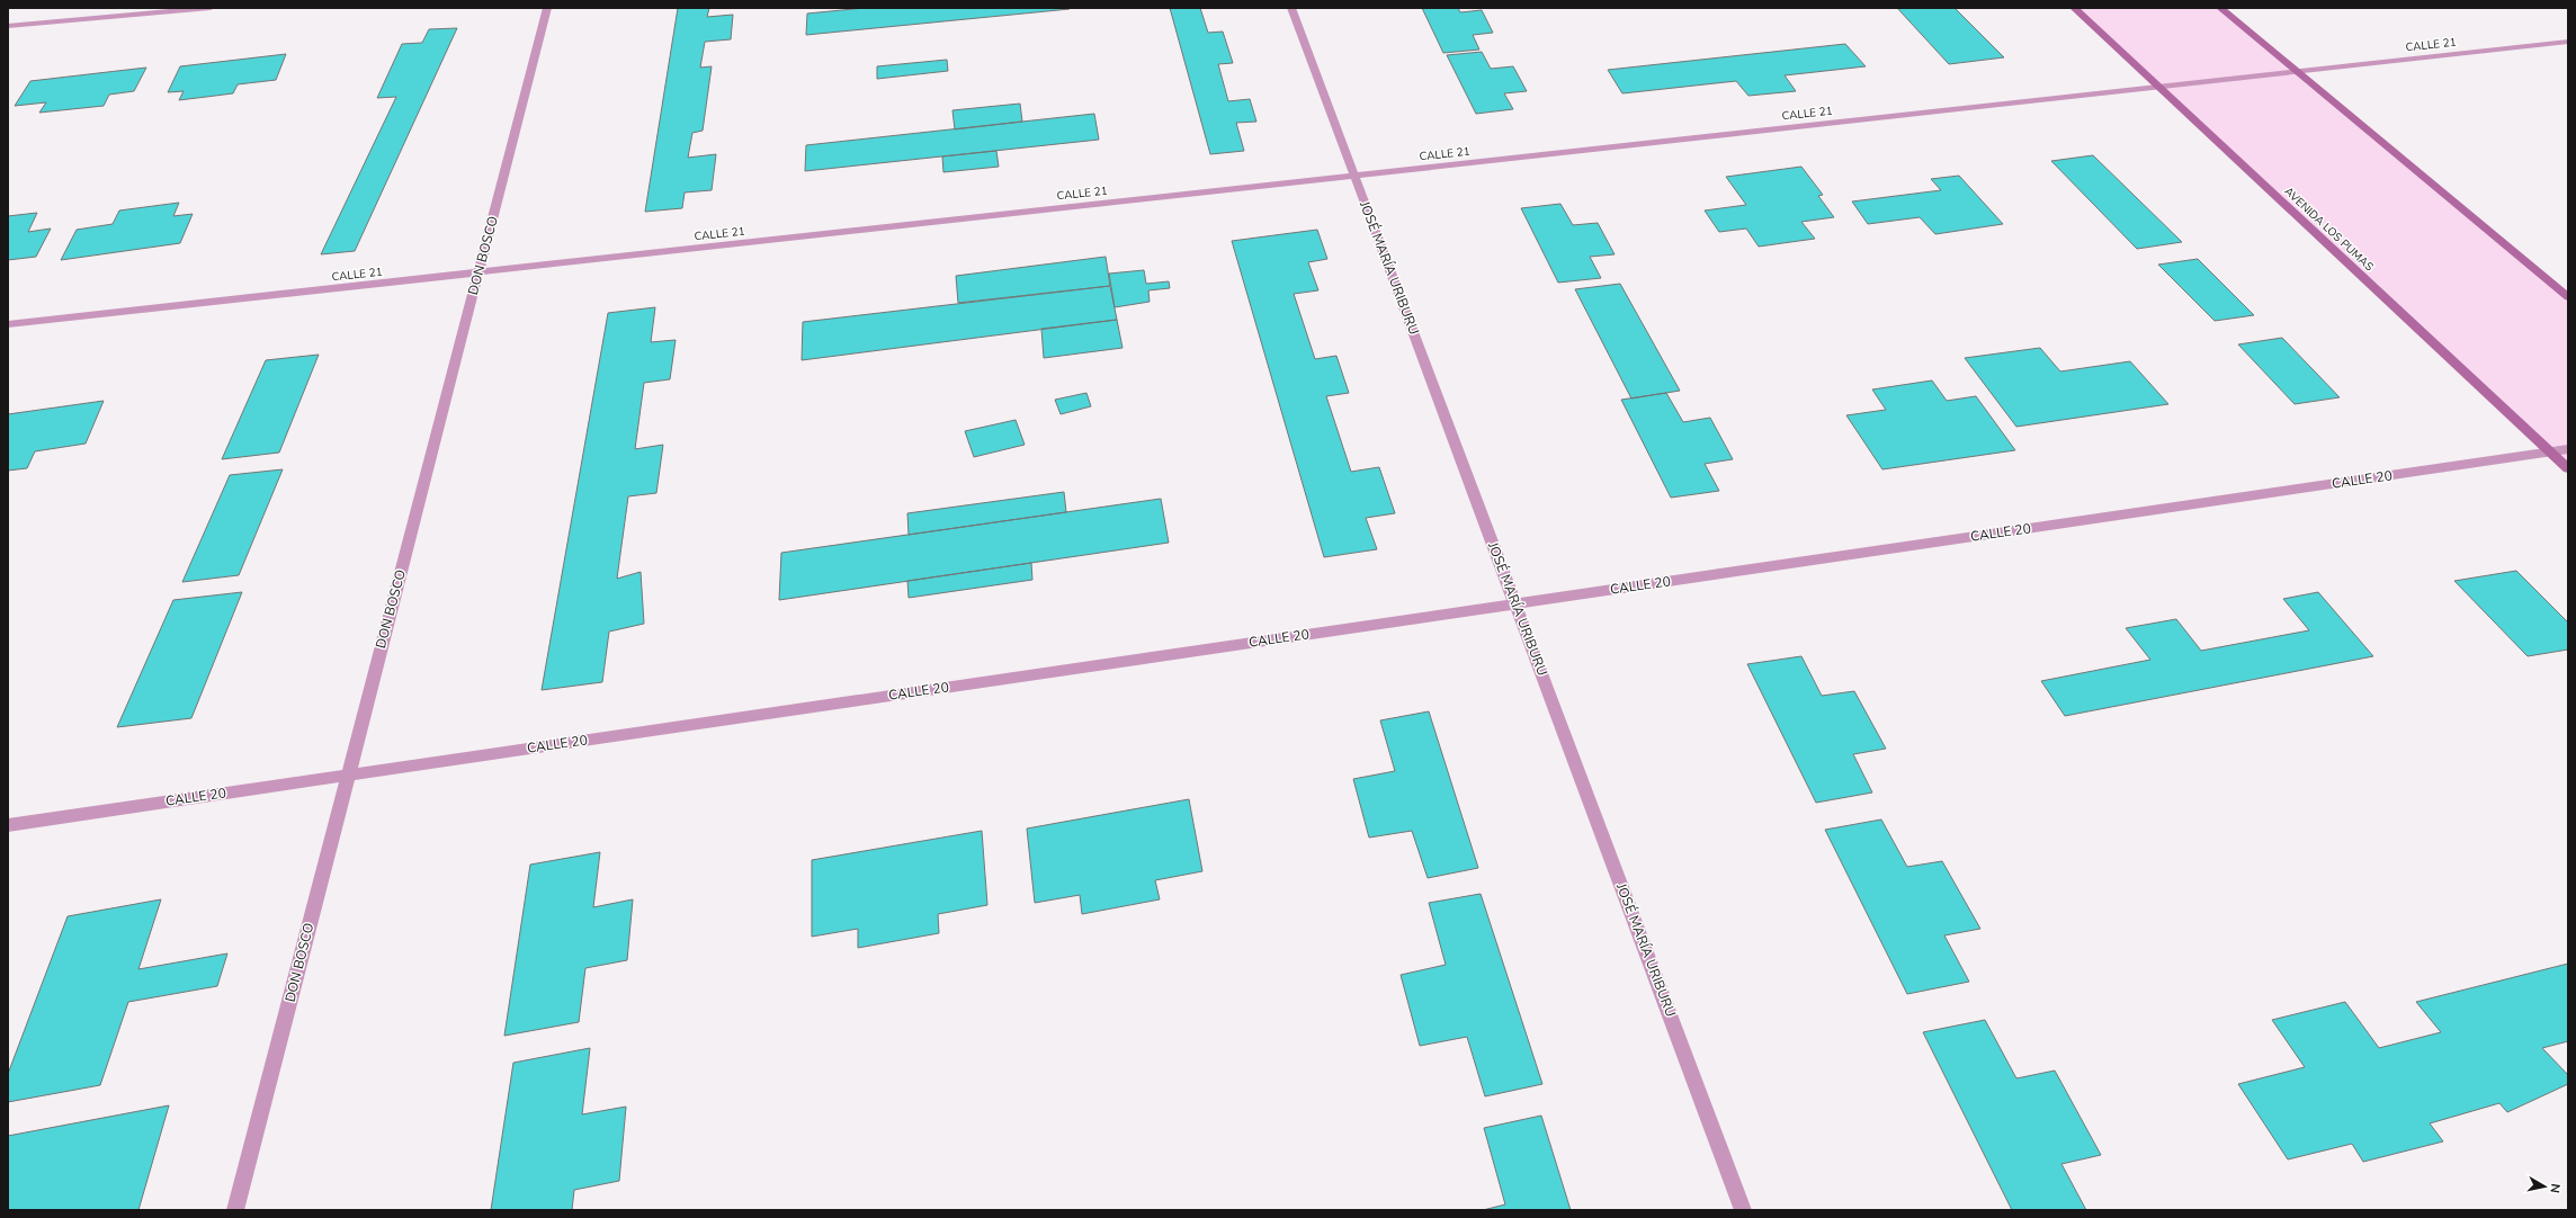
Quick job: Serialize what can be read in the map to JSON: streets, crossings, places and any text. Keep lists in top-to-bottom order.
{
  "streets": {
    "main road": ["AVENIDA LOS PUMAS"],
    "street": [
      "CALLE 21",
      "DON BOSCO",
      "JOSÉ MARÍA URIBURU",
      "CALLE 20"
    ]
  },
  "crossings": [
    ["CALLE 21", "AVENIDA LOS PUMAS"],
    ["CALLE 21", "DON BOSCO"],
    ["CALLE 21", "JOSÉ MARÍA URIBURU"],
    ["AVENIDA LOS PUMAS", "CALLE 20"],
    ["DON BOSCO", "CALLE 20"],
    ["JOSÉ MARÍA URIBURU", "CALLE 20"]
  ],
  "north": "right"
}
